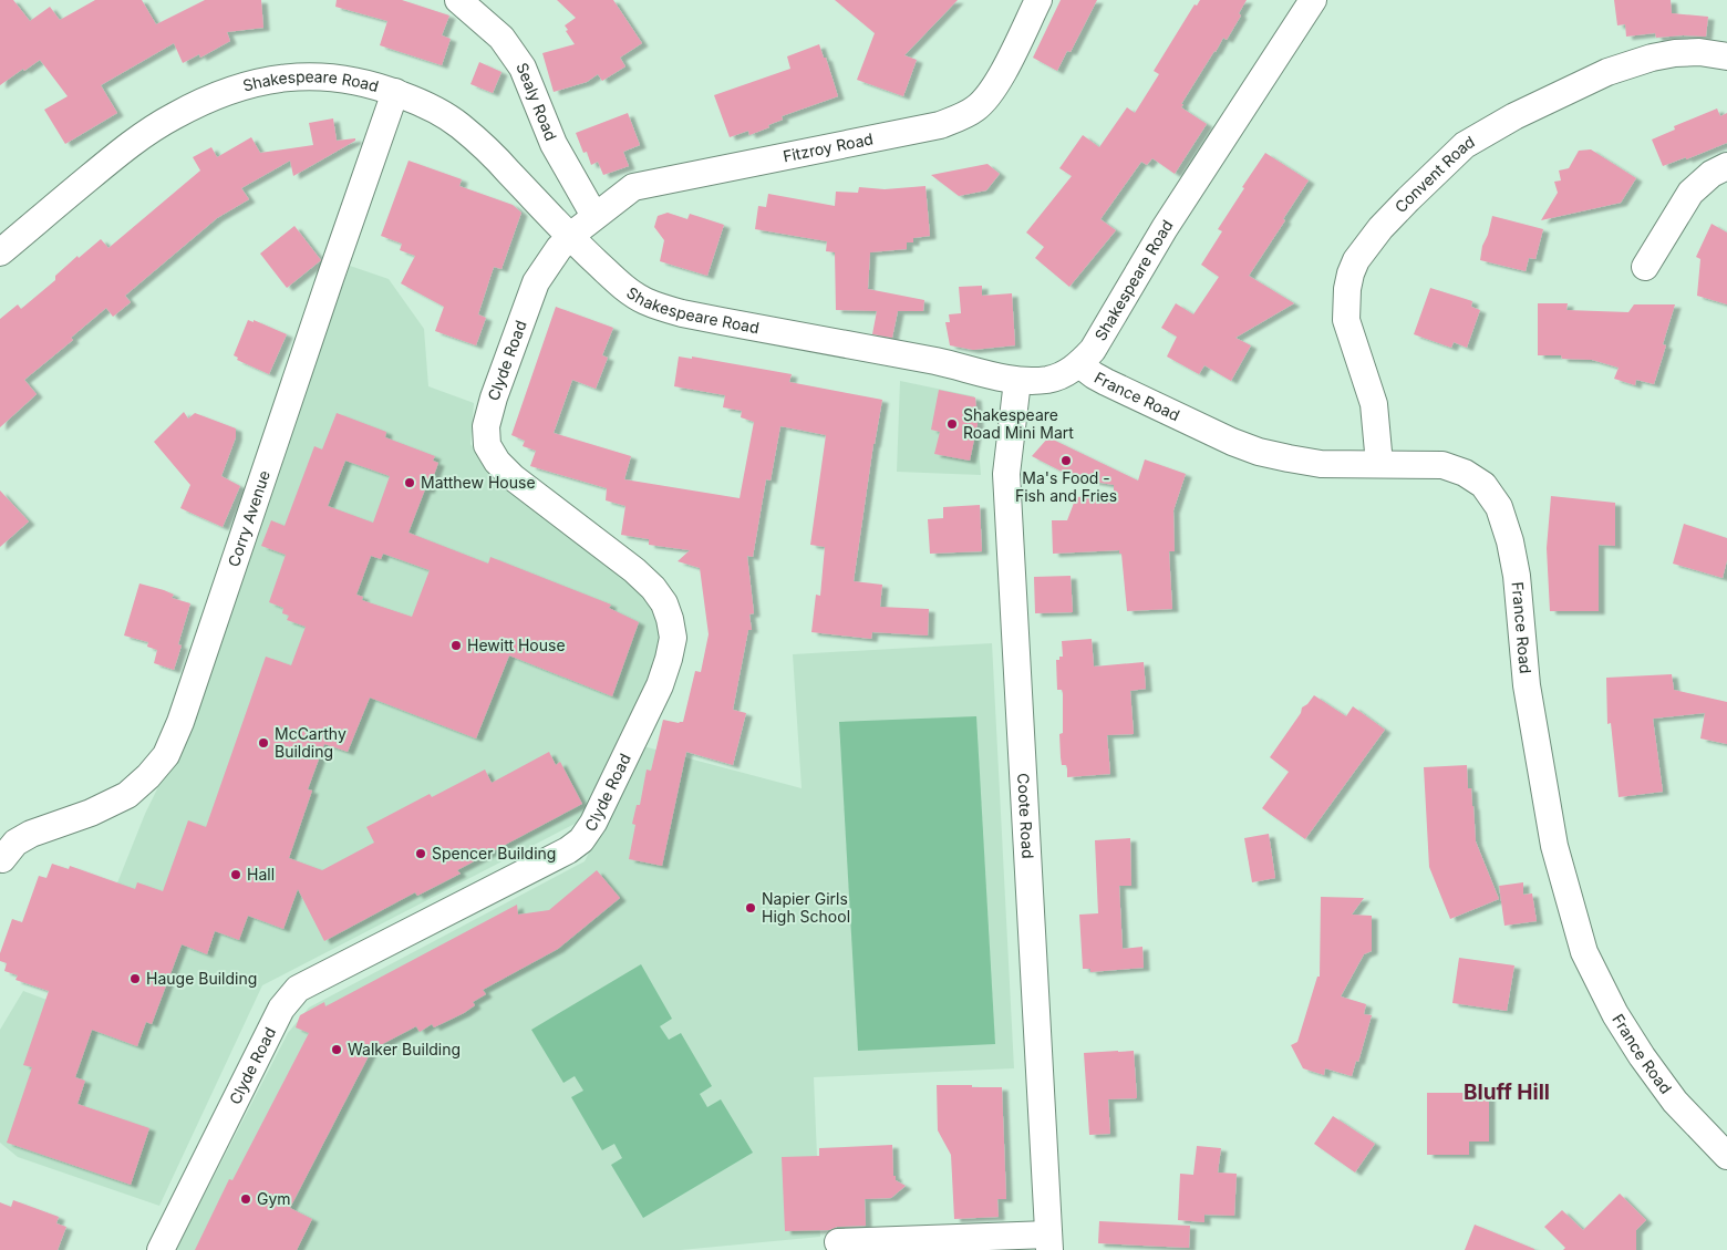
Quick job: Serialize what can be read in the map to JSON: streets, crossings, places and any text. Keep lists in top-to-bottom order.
{
  "streets": {
    "street": [
      "Shakespeare Road",
      "Sealy Road",
      "Fitzroy Road",
      "Convent Road",
      "Clyde Road",
      "France Road",
      "Corry Avenue",
      "Coote Road"
    ]
  },
  "crossings": [
    ["Shakespeare Road", "Fitzroy Road"],
    ["Shakespeare Road", "Clyde Road"],
    ["Shakespeare Road", "France Road"],
    ["Shakespeare Road", "Corry Avenue"],
    ["Shakespeare Road", "Coote Road"],
    ["Sealy Road", "Fitzroy Road"],
    ["Fitzroy Road", "Clyde Road"],
    ["Convent Road", "France Road"]
  ],
  "districts": ["Bluff Hill"],
  "places": [
    "Shakespeare Road Mini Mart",
    "Ma's Food - Fish and Fries",
    "Matthew House",
    "Hewitt House",
    "McCarthy Building",
    "Spencer Building",
    "Hall",
    "Napier Girls High School",
    "Hauge Building",
    "Walker Building",
    "Gym"
  ]
}
